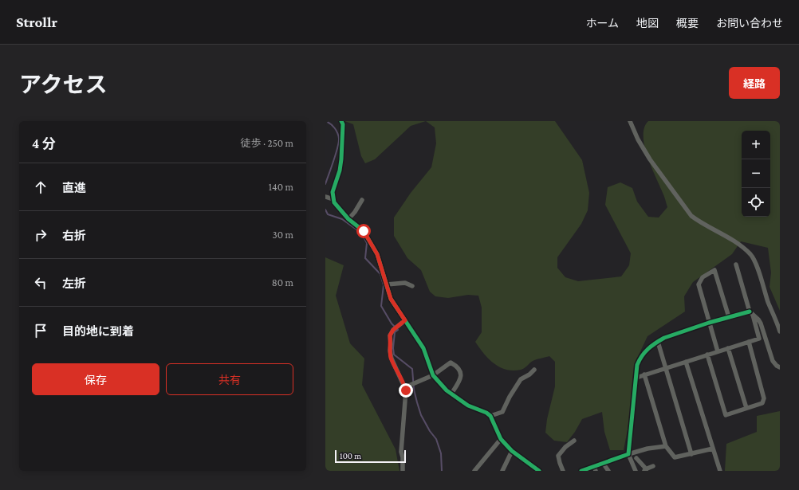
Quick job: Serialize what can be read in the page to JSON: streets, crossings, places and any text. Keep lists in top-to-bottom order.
{
  "scale_bar": "100 m",
  "page": {
    "header": "Strollr",
    "nav": [
      "ホーム",
      "地図",
      "概要",
      "お問い合わせ"
    ],
    "title": "アクセス",
    "buttons": [
      "経路",
      ["保存", "共有"]
    ],
    "heading": ["4 分", "徒歩 · 250 m"],
    "map_buttons": ["+", "−"],
    "list": [
      ["直進", "140 m"],
      ["右折", "30 m"],
      ["左折", "80 m"],
      "目的地に到着"
    ],
    "scale": "100 m"
  }
}
